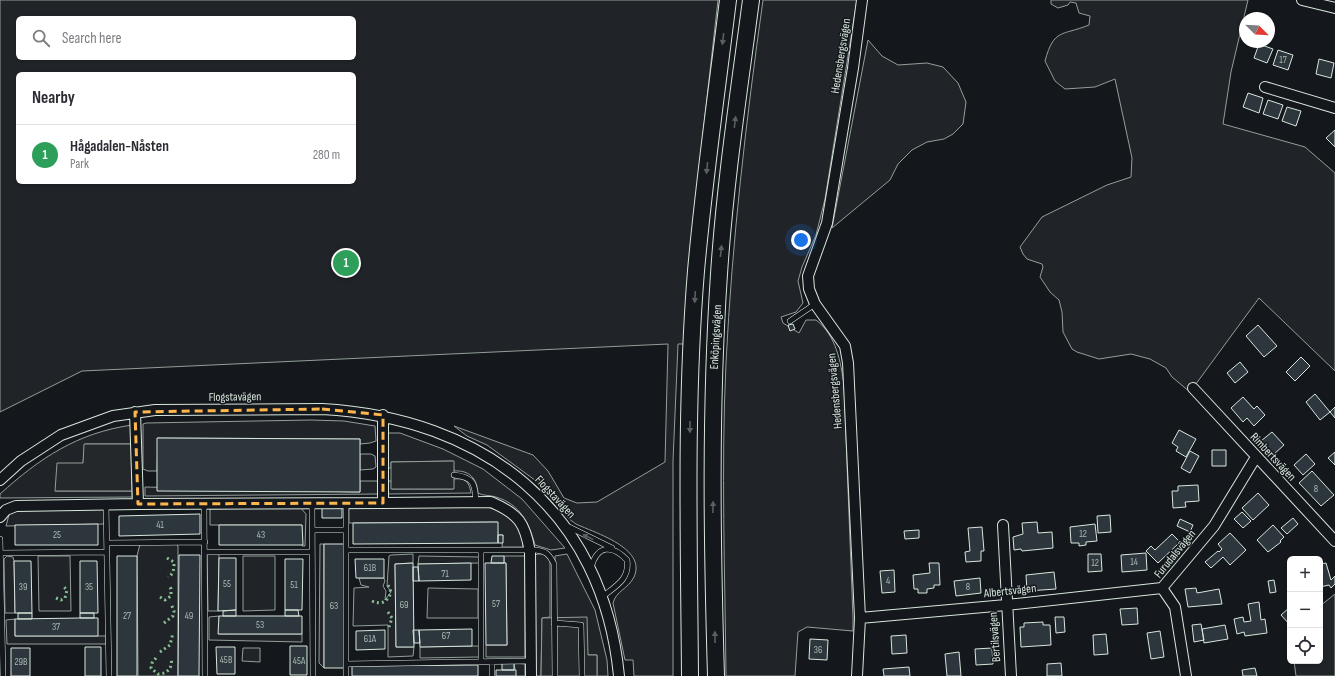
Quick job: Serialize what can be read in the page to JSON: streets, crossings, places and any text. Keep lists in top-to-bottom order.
{
  "streets": {
    "main road": ["Enköpingsvägen"],
    "street": [
      "Hedensbergsvägen",
      "Flogstavägen",
      "Rimbertsvägen",
      "Furudalsvägen",
      "Albertsvägen",
      "Bertilsvägen"
    ]
  },
  "crossings": [
    ["Hedensbergsvägen", "Albertsvägen"],
    ["Rimbertsvägen", "Furudalsvägen"],
    ["Furudalsvägen", "Albertsvägen"],
    ["Albertsvägen", "Bertilsvägen"]
  ],
  "house_numbers": [
    "17",
    "8",
    "41",
    "12",
    "25",
    "43",
    "14",
    "12",
    "61B",
    "71",
    "4",
    "55",
    "51",
    "39",
    "35",
    "8",
    "57",
    "69",
    "63",
    "27",
    "49",
    "53",
    "37",
    "67",
    "61A",
    "36",
    "45B",
    "45A",
    "29B"
  ],
  "north": "bottom right",
  "page": {
    "search": "Search here",
    "heading": "Nearby",
    "list": [
      {
        "mark": "1",
        "name": "Hågadalen-Nåsten",
        "note": "Park",
        "value": "280 m"
      }
    ],
    "pins": "1",
    "map_buttons": ["+", "−"]
  }
}
